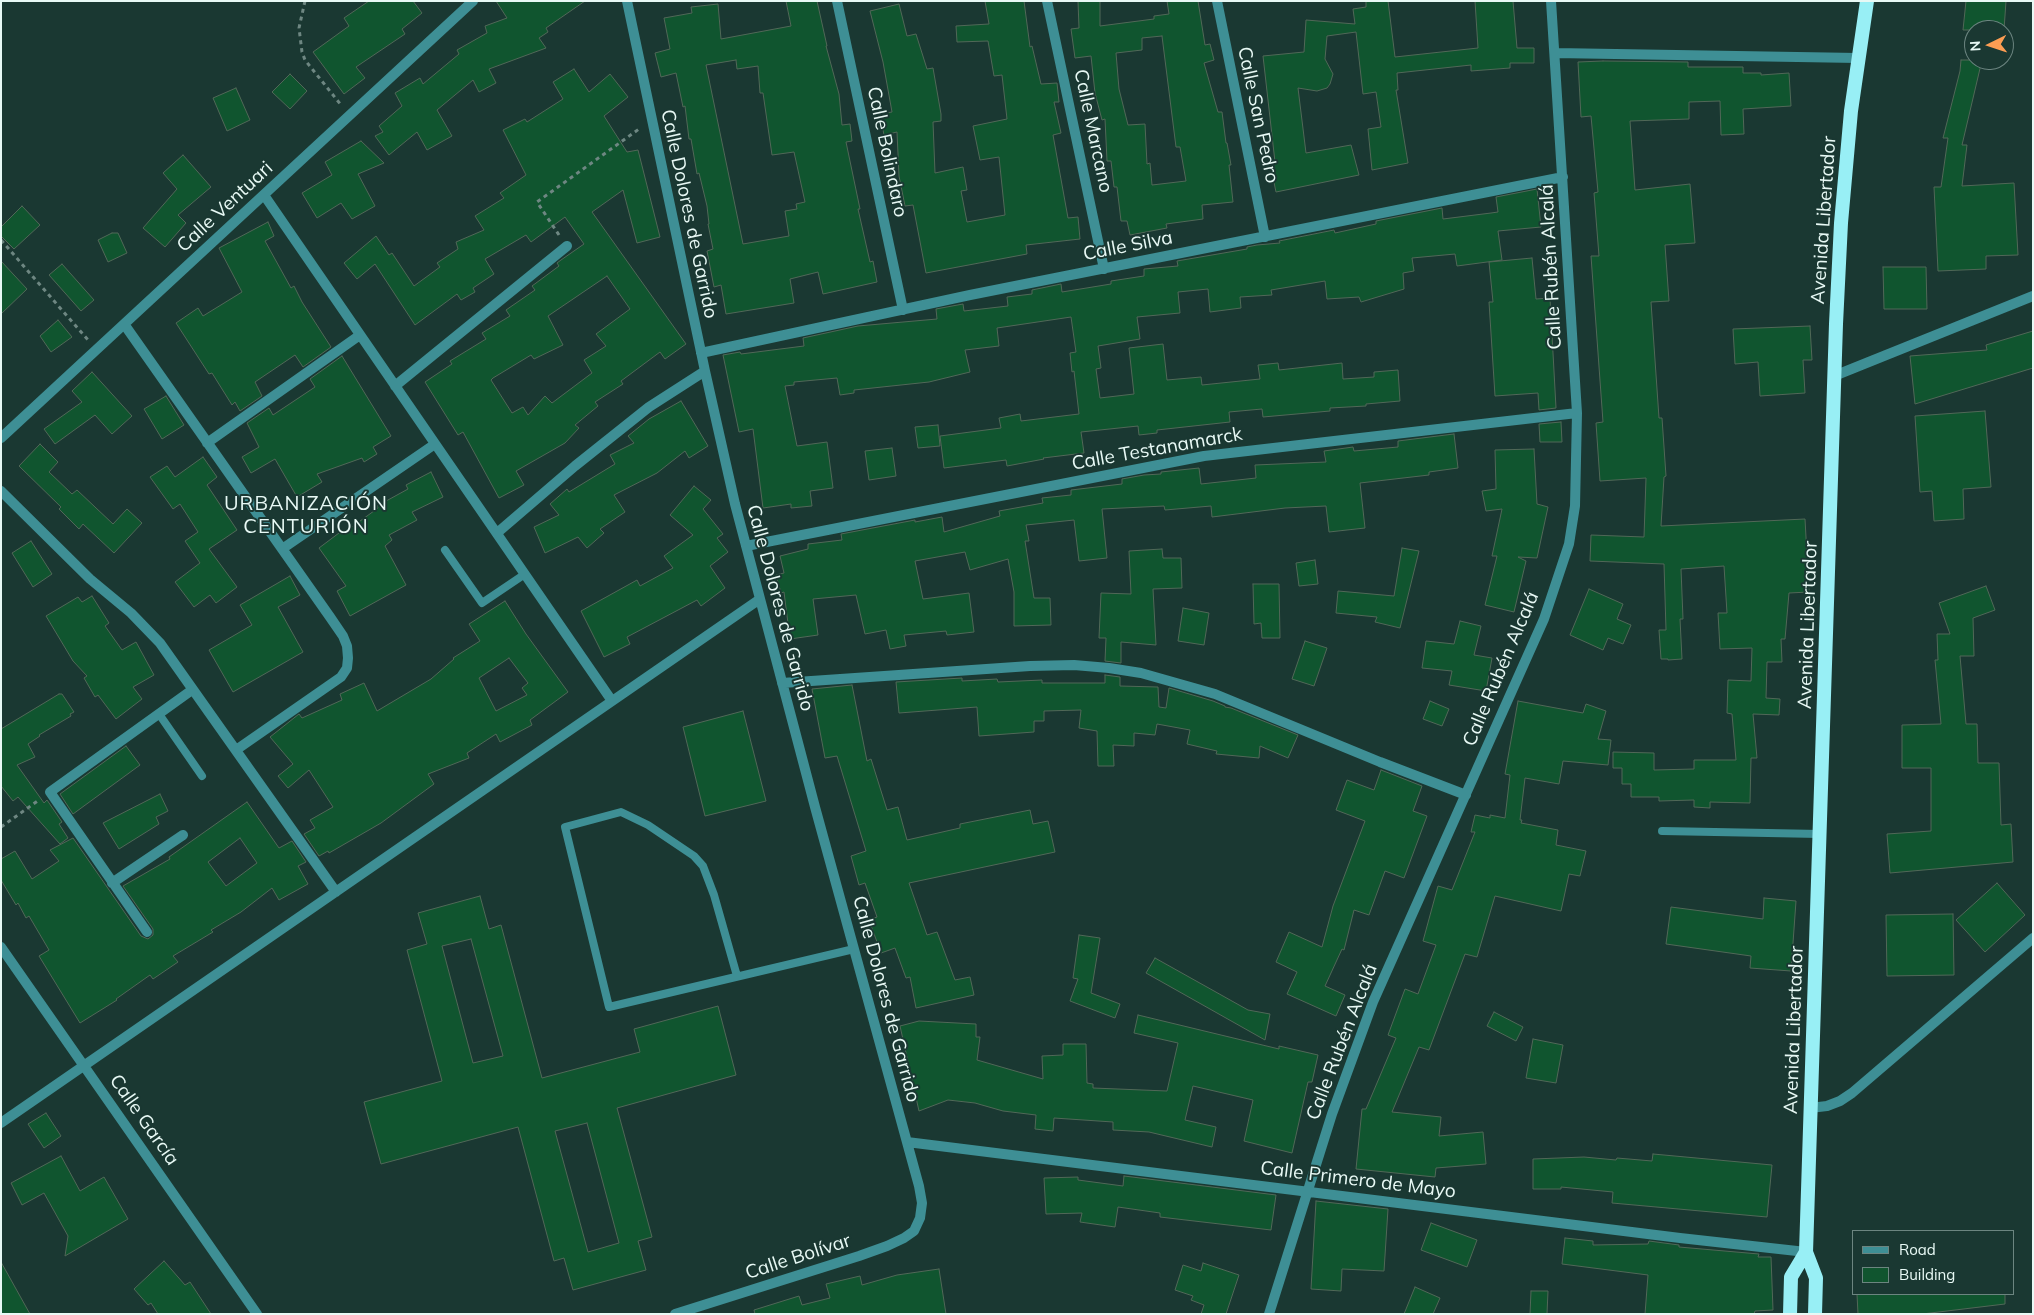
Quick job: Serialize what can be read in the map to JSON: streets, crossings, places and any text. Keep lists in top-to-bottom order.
{
  "streets": {
    "highway": ["Avenida Libertador"],
    "street": [
      "Calle San Pedro",
      "Calle Marcano",
      "Calle Bolindaro",
      "Calle Ventuari",
      "Calle Dolores de Garrido",
      "Calle Silva",
      "Calle Rubén Alcalá",
      "Calle Testanamarck",
      "Calle García",
      "Calle Primero de Mayo",
      "Calle Bolívar"
    ]
  },
  "crossings": [
    ["Calle San Pedro", "Calle Silva"],
    ["Calle Marcano", "Calle Silva"],
    ["Calle Bolindaro", "Calle Silva"],
    ["Calle Dolores de Garrido", "Calle Silva"],
    ["Calle Dolores de Garrido", "Calle Testanamarck"],
    ["Calle Dolores de Garrido", "Calle Primero de Mayo"],
    ["Calle Dolores de Garrido", "Calle Bolívar"],
    ["Avenida Libertador", "Calle Primero de Mayo"],
    ["Calle Silva", "Calle Rubén Alcalá"],
    ["Calle Rubén Alcalá", "Calle Testanamarck"],
    ["Calle Rubén Alcalá", "Calle Primero de Mayo"]
  ],
  "districts": ["URBANIZACIÓN CENTURIÓN"],
  "legend": ["Road", "Building"],
  "north": "left"
}
